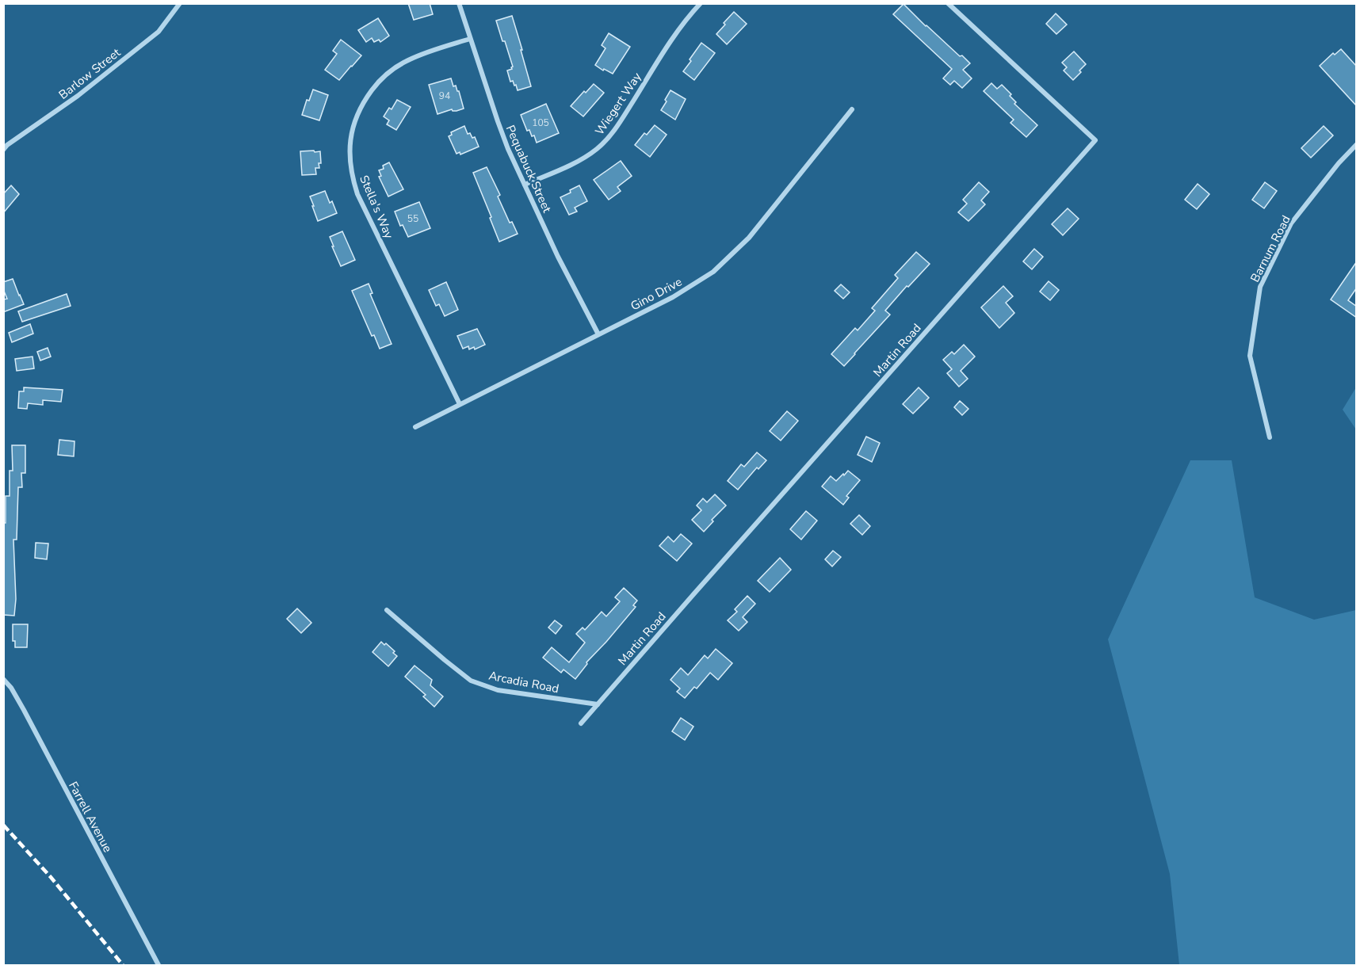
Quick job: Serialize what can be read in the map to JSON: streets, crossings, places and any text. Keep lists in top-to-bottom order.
{
  "streets": {
    "street": [
      "Barlow Street",
      "Wiegert Way",
      "Pequabuck Street",
      "Stella's Way",
      "Barnum Road",
      "Gino Drive",
      "Martin Road",
      "Arcadia Road",
      "Farrell Avenue"
    ]
  },
  "crossings": [
    ["Wiegert Way", "Pequabuck Street"],
    ["Pequabuck Street", "Stella's Way"],
    ["Pequabuck Street", "Gino Drive"],
    ["Stella's Way", "Gino Drive"],
    ["Martin Road", "Arcadia Road"]
  ],
  "house_numbers": ["94", "105", "55"]
}
